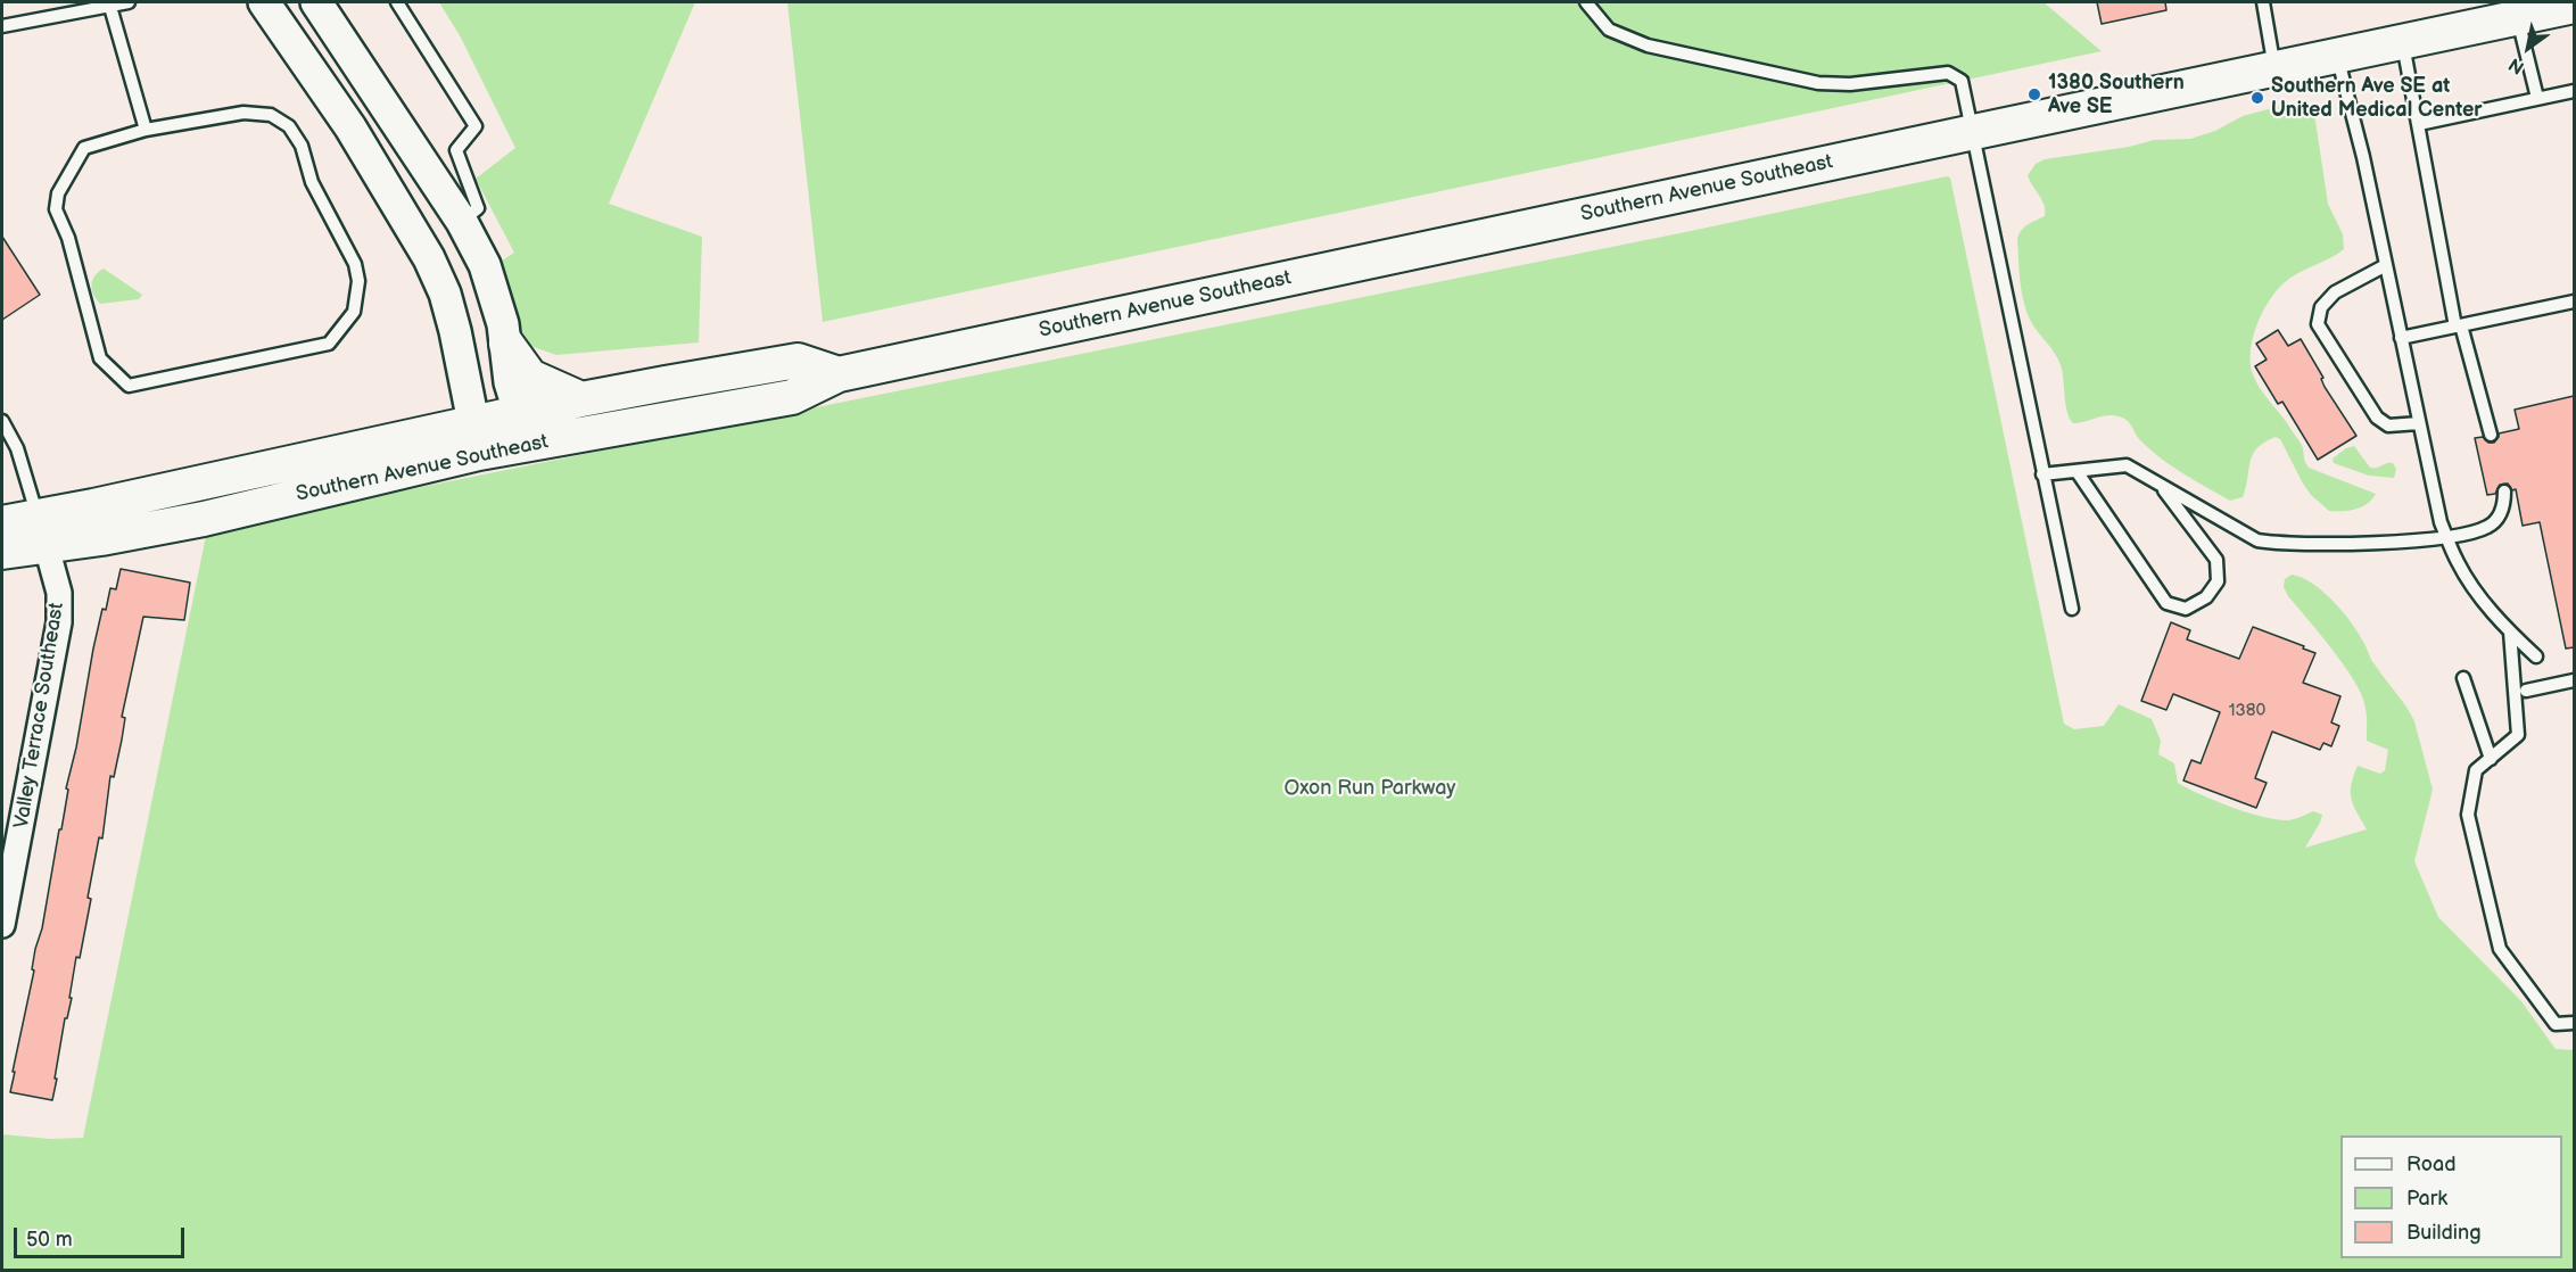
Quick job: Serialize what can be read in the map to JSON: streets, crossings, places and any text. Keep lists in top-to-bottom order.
{
  "streets": {
    "main road": ["Southern Avenue Southeast"],
    "street": ["Valley Terrace Southeast"]
  },
  "crossings": [
    ["Southern Avenue Southeast", "Valley Terrace Southeast"]
  ],
  "parks": ["Oxon Run Parkway"],
  "places": ["1380 Southern Ave SE", "Southern Ave SE at United Medical Center"],
  "house_numbers": ["1380"],
  "legend": ["Road", "Park", "Building"],
  "scale_bar": "50 m",
  "north": "bottom left"
}
